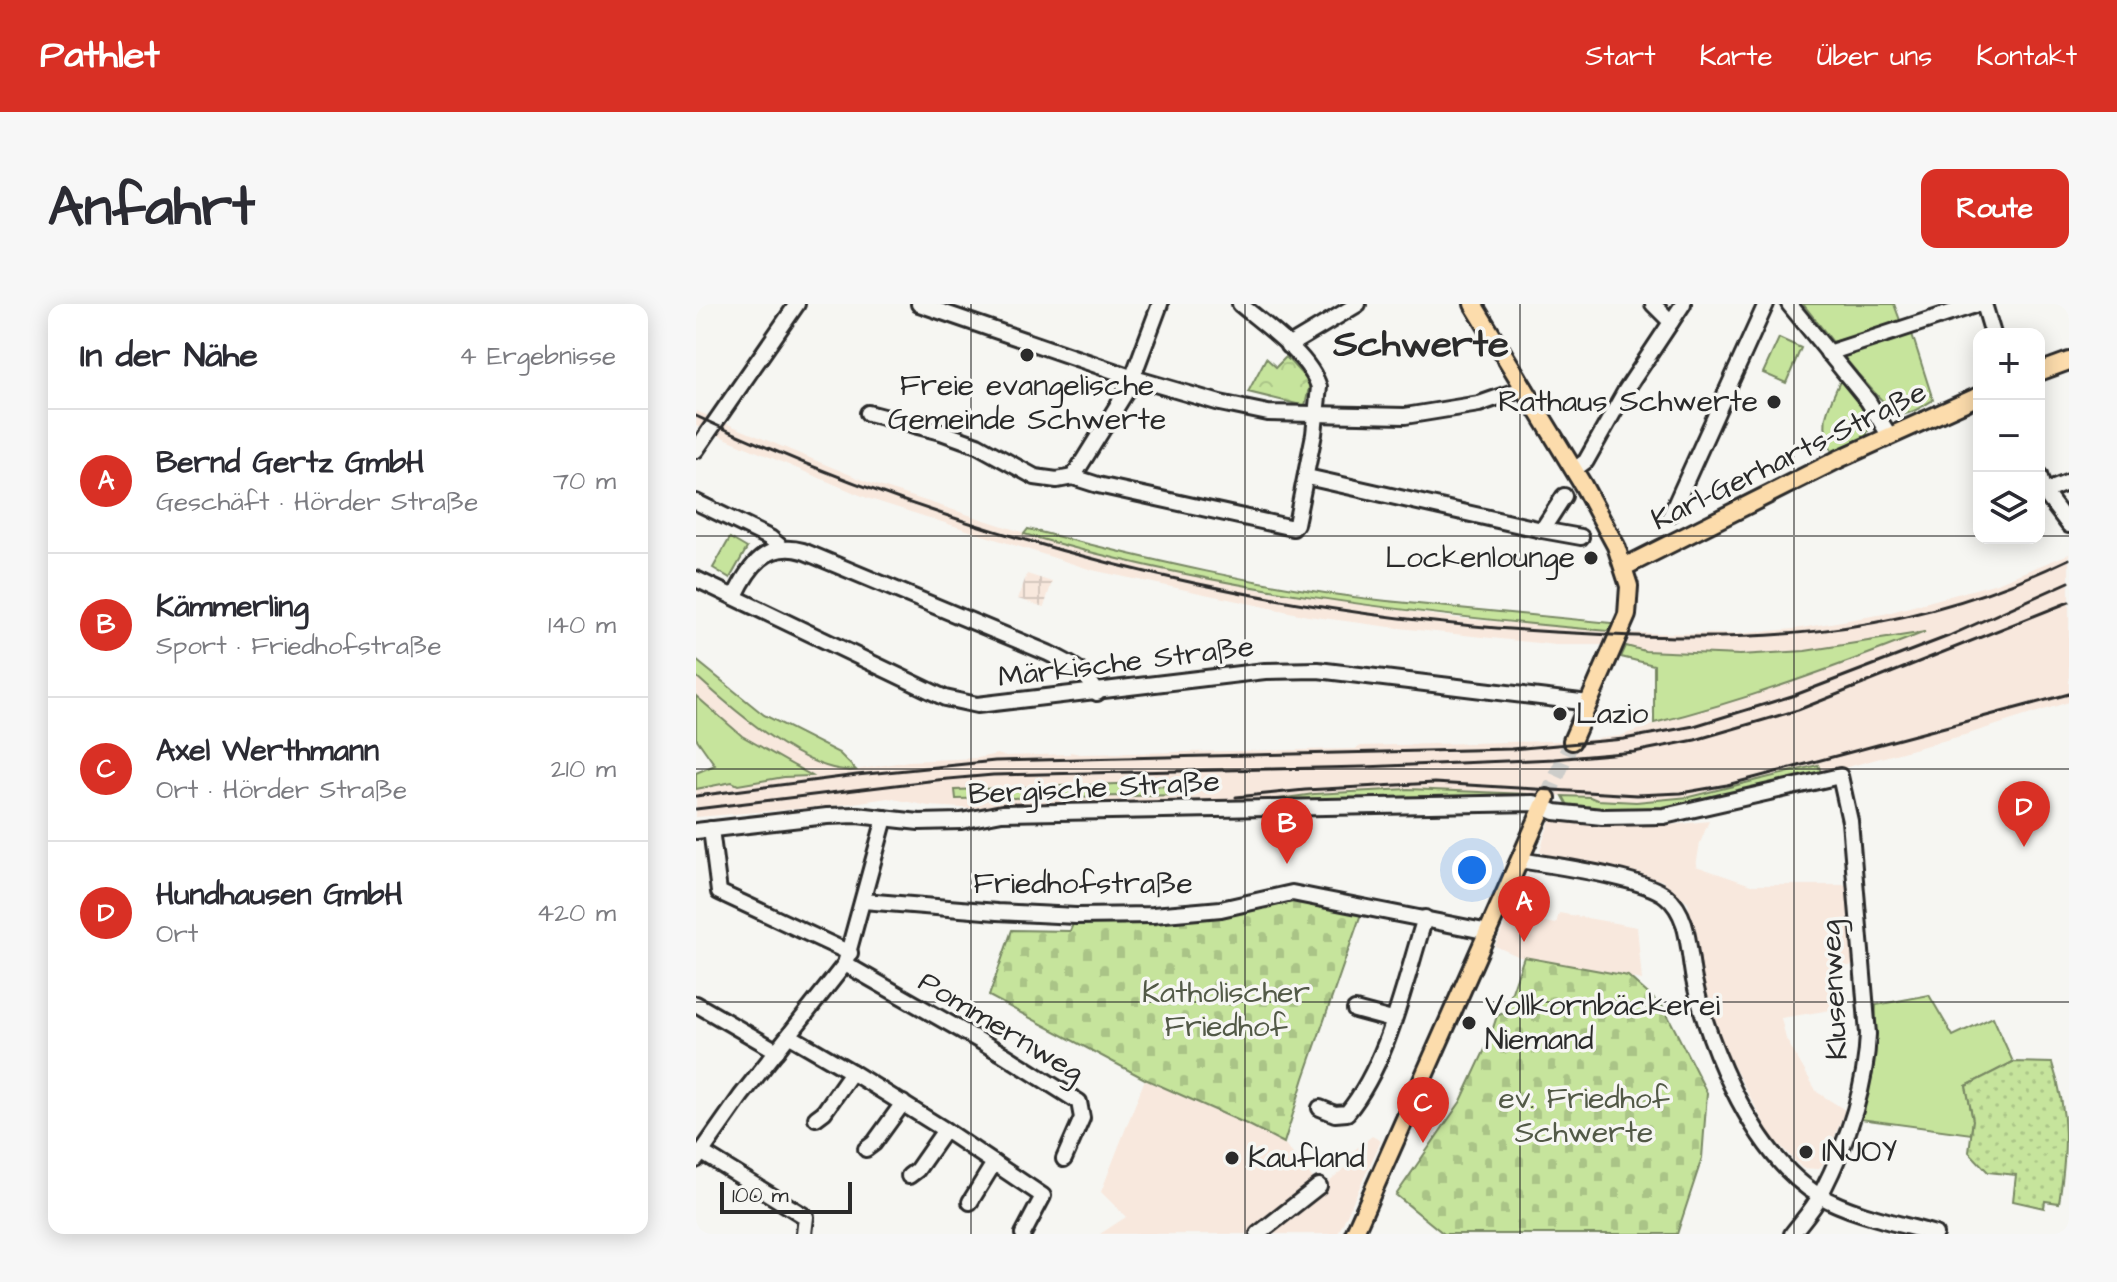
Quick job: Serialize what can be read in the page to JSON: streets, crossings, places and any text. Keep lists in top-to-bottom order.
{
  "streets": {
    "main road": ["Karl-Gerharts-Straße"],
    "street": [
      "Märkische Straße",
      "Bergische Straße",
      "Friedhofstraße",
      "Klusenweg",
      "Pommernweg"
    ]
  },
  "crossings": [
    ["Bergische Straße", "Klusenweg"],
    ["Bergische Straße", "Pommernweg"]
  ],
  "districts": ["Schwerte"],
  "parks": ["Katholischer Friedhof", "ev. Friedhof Schwerte"],
  "places": [
    "Freie evangelische Gemeinde Schwerte",
    "Rathaus Schwerte",
    "Lockenlounge",
    "Lazio",
    "Vollkornbäckerei Niemand",
    "INJOY",
    "Kaufland"
  ],
  "scale_bar": "100 m",
  "page": {
    "header": "Pathlet",
    "nav": [
      "Start",
      "Karte",
      "Über uns",
      "Kontakt"
    ],
    "title": "Anfahrt",
    "buttons": "Route",
    "heading": ["In der Nähe", "4 Ergebnisse"],
    "map_buttons": ["+", "−"],
    "list": [
      {
        "mark": "A",
        "name": "Bernd Gertz GmbH",
        "note": "Geschäft · Hörder Straße",
        "value": "70 m"
      },
      {
        "mark": "B",
        "name": "Kämmerling",
        "note": "Sport · Friedhofstraße",
        "value": "140 m"
      },
      {
        "mark": "C",
        "name": "Axel Werthmann",
        "note": "Ort · Hörder Straße",
        "value": "210 m"
      },
      {
        "mark": "D",
        "name": "Hundhausen GmbH",
        "note": "Ort",
        "value": "420 m"
      }
    ],
    "pins": [
      "D",
      "B",
      "A",
      "C"
    ],
    "scale": "100 m"
  }
}
